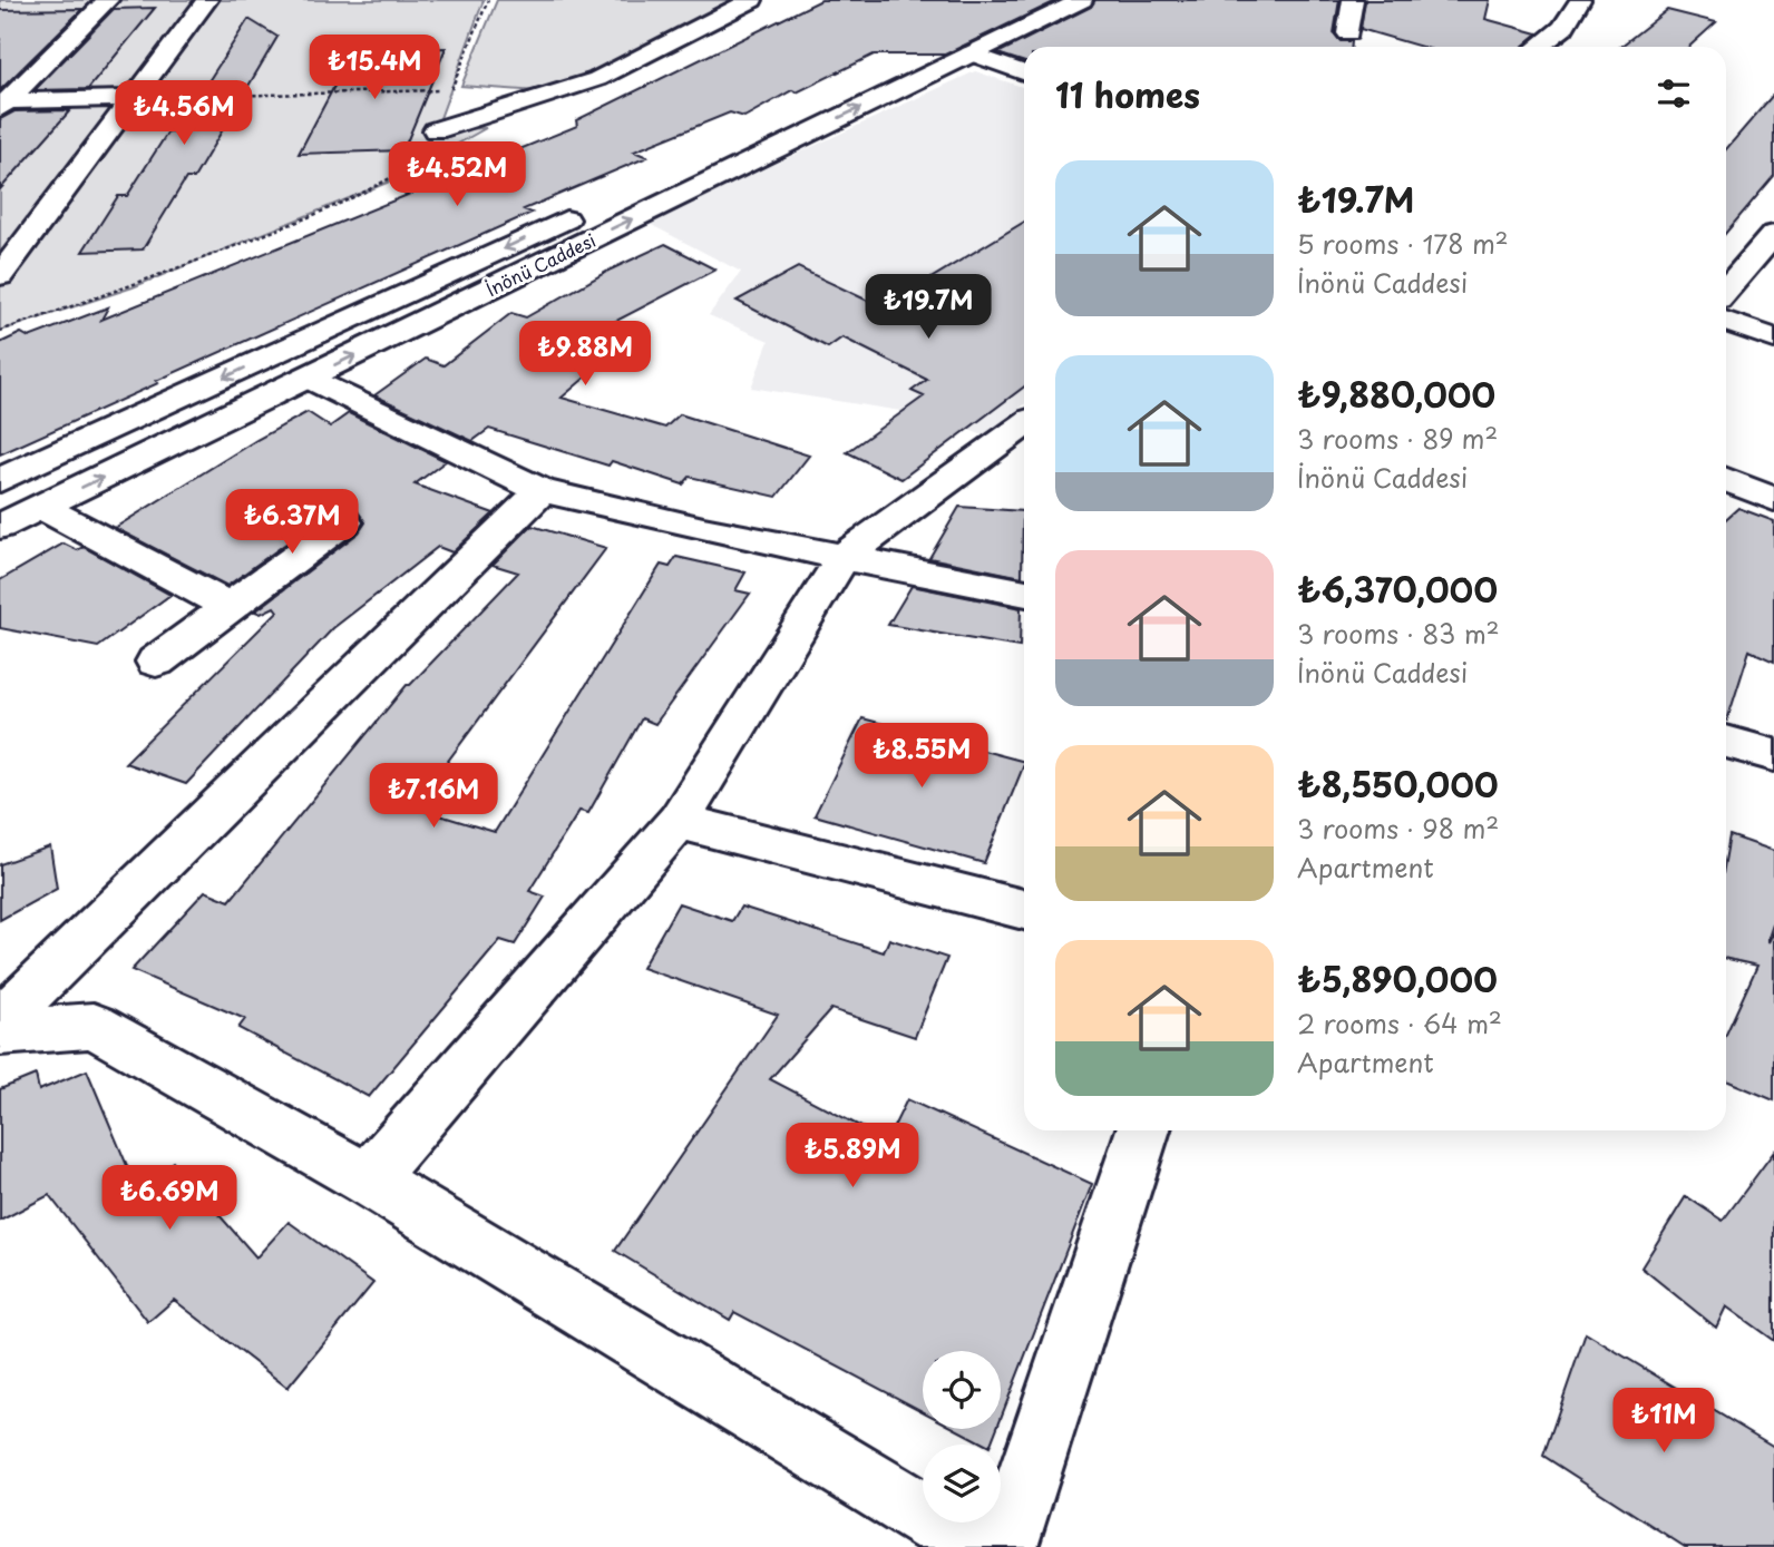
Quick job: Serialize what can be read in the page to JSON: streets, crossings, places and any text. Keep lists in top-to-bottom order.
{
  "streets": {
    "street": ["İnönü Caddesi"]
  },
  "page": {
    "price": [
      "₺15.4M",
      "₺4.56M",
      "₺4.52M",
      "₺19.7M",
      "₺9.88M",
      "₺6.37M",
      "₺8.55M",
      "₺7.16M",
      "₺5.89M",
      "₺6.69M",
      "₺11M"
    ],
    "heading": "11 homes",
    "list": [
      {
        "name": "₺19.7M",
        "note": "5 rooms · 178 m² · İnönü Caddesi"
      },
      {
        "name": "₺9,880,000",
        "note": "3 rooms · 89 m² · İnönü Caddesi"
      },
      {
        "name": "₺6,370,000",
        "note": "3 rooms · 83 m² · İnönü Caddesi"
      },
      {
        "name": "₺8,550,000",
        "note": "3 rooms · 98 m² · Apartment"
      },
      {
        "name": "₺5,890,000",
        "note": "2 rooms · 64 m² · Apartment"
      }
    ]
  }
}
